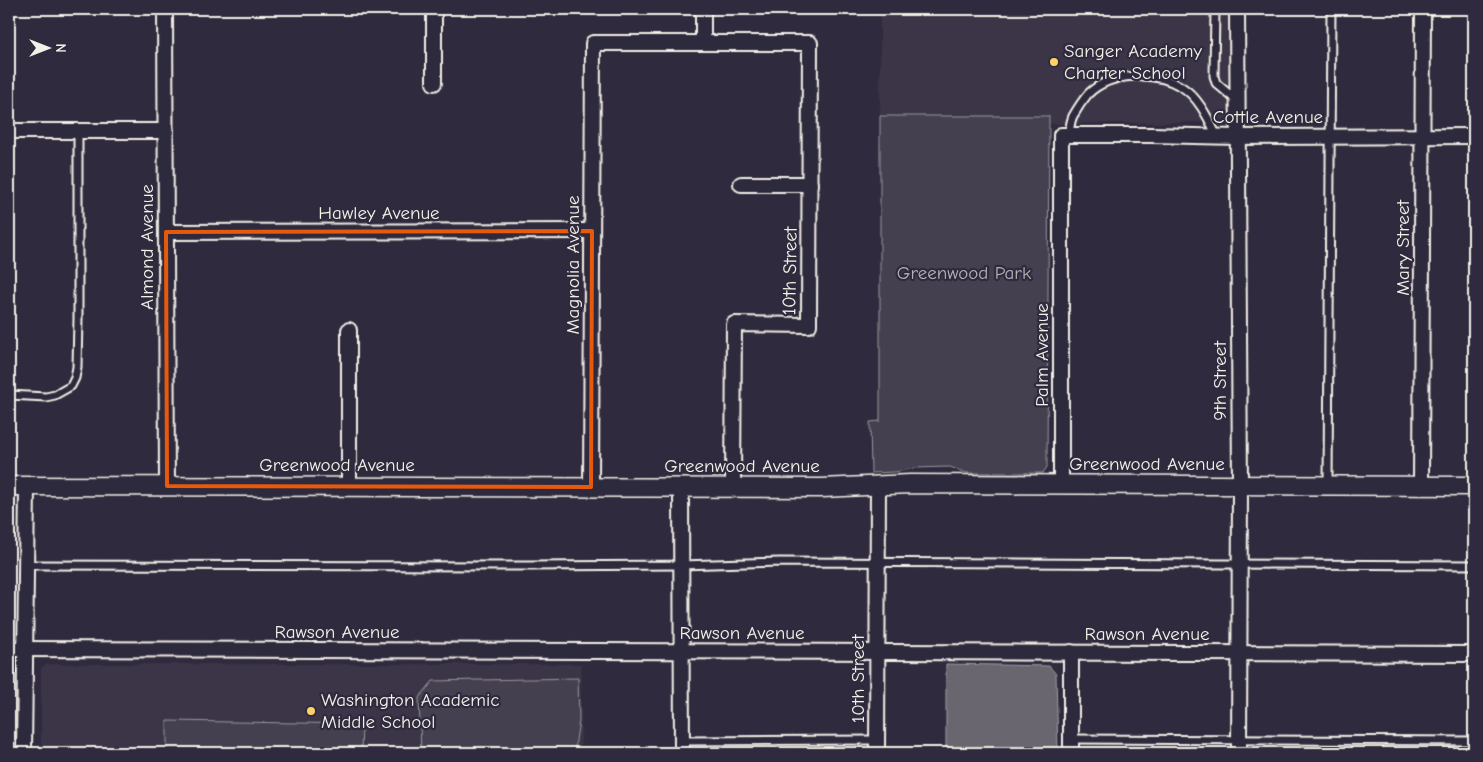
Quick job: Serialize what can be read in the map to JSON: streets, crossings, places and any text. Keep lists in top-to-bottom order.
{
  "streets": {
    "street": [
      "Cottle Avenue",
      "Hawley Avenue",
      "Almond Avenue",
      "Mary Street",
      "Magnolia Avenue",
      "10th Street",
      "Palm Avenue",
      "9th Street",
      "Greenwood Avenue",
      "Rawson Avenue"
    ]
  },
  "crossings": [
    ["Cottle Avenue", "Mary Street"],
    ["Cottle Avenue", "Palm Avenue"],
    ["Cottle Avenue", "9th Street"],
    ["Hawley Avenue", "Almond Avenue"],
    ["Hawley Avenue", "Magnolia Avenue"],
    ["Almond Avenue", "Greenwood Avenue"],
    ["Mary Street", "Greenwood Avenue"],
    ["Magnolia Avenue", "10th Street"],
    ["Magnolia Avenue", "Greenwood Avenue"],
    ["10th Street", "Greenwood Avenue"],
    ["10th Street", "Rawson Avenue"],
    ["Palm Avenue", "Greenwood Avenue"],
    ["9th Street", "Greenwood Avenue"],
    ["9th Street", "Rawson Avenue"]
  ],
  "parks": ["Greenwood Park"],
  "places": ["Sanger Academy Charter School", "Washington Academic Middle School"],
  "north": "right"
}
